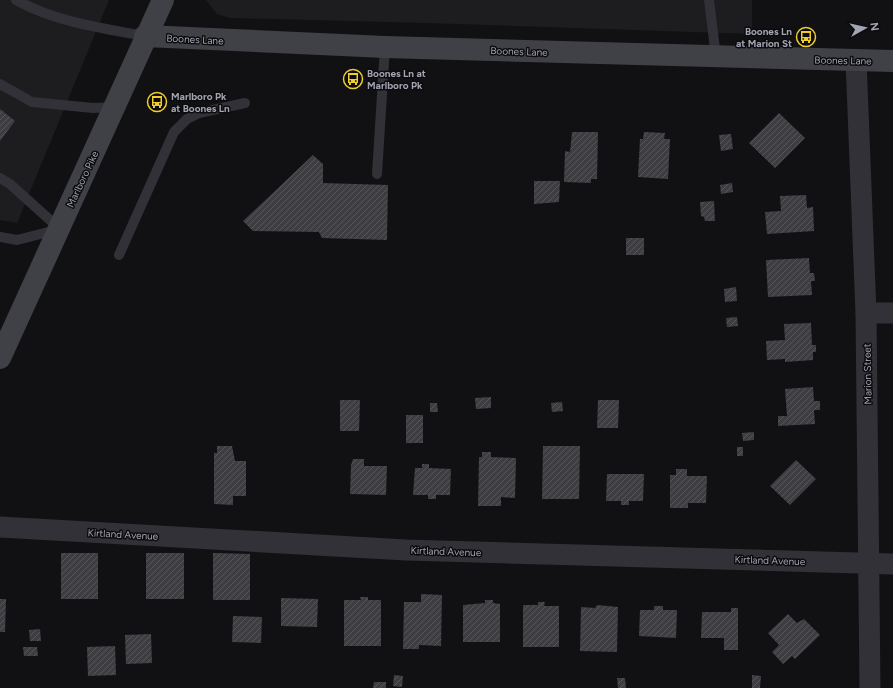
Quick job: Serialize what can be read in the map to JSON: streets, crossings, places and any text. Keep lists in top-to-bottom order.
{
  "streets": {
    "street": [
      "Boones Lane",
      "Marlboro Pike",
      "Marion Street",
      "Kirtland Avenue"
    ]
  },
  "crossings": [
    ["Boones Lane", "Marlboro Pike"],
    ["Boones Lane", "Marion Street"],
    ["Marion Street", "Kirtland Avenue"]
  ],
  "places": {
    "bus stop": ["Boones Ln at Marion St", "Boones Ln at Marlboro Pk", "Marlboro Pk at Boones Ln"]
  },
  "north": "right"
}
